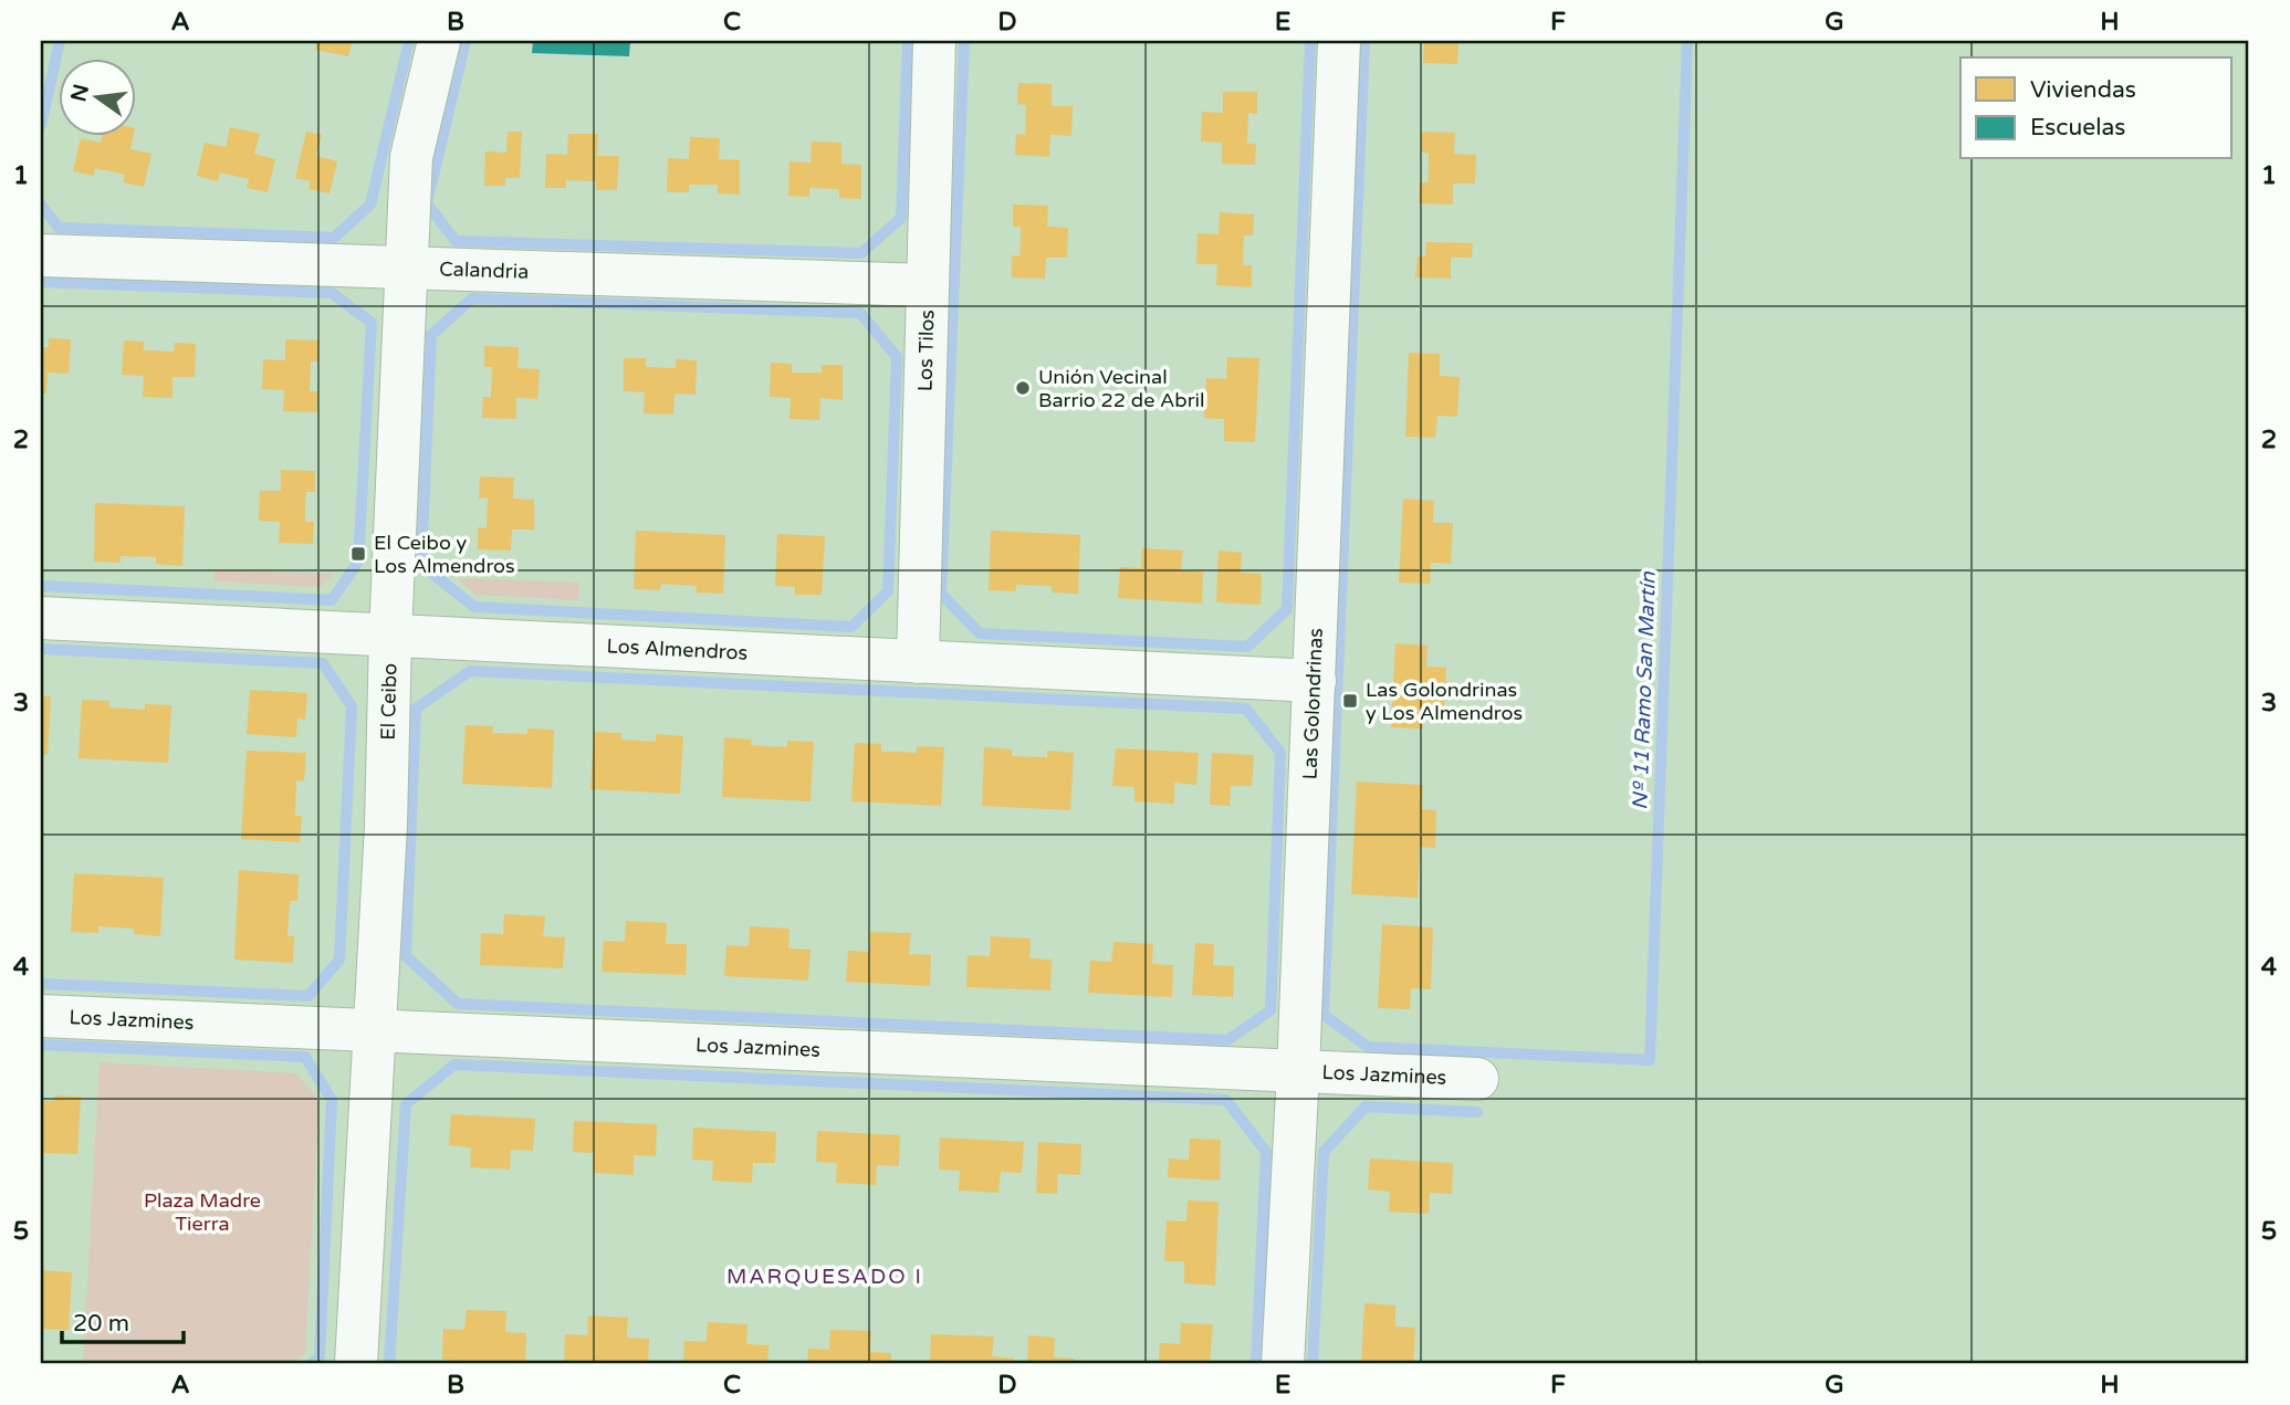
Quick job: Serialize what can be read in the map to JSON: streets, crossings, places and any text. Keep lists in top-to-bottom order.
{
  "streets": {
    "street": [
      "Calandria",
      "Los Tilos",
      "Los Almendros",
      "El Ceibo",
      "Las Golondrinas",
      "Los Jazmines"
    ]
  },
  "crossings": [
    ["Calandria", "Los Tilos"],
    ["Calandria", "El Ceibo"],
    ["Los Tilos", "Los Almendros"],
    ["Los Almendros", "El Ceibo"],
    ["Los Almendros", "Las Golondrinas"],
    ["El Ceibo", "Los Jazmines"],
    ["Las Golondrinas", "Los Jazmines"]
  ],
  "districts": ["MARQUESADO I"],
  "water": ["Nº 11 Ramo San Martín"],
  "parks": ["Plaza Madre Tierra"],
  "places": {
    "other": ["Unión Vecinal Barrio 22 de Abril"],
    "transit": ["El Ceibo y Los Almendros", "Las Golondrinas y Los Almendros"]
  },
  "legend": ["Viviendas", "Escuelas"],
  "scale_bar": "20 m",
  "north": "left",
  "grid": {
    "columns": [
      "A",
      "B",
      "C",
      "D",
      "E",
      "F",
      "G",
      "H"
    ],
    "rows": [
      "1",
      "2",
      "3",
      "4",
      "5"
    ]
  }
}
